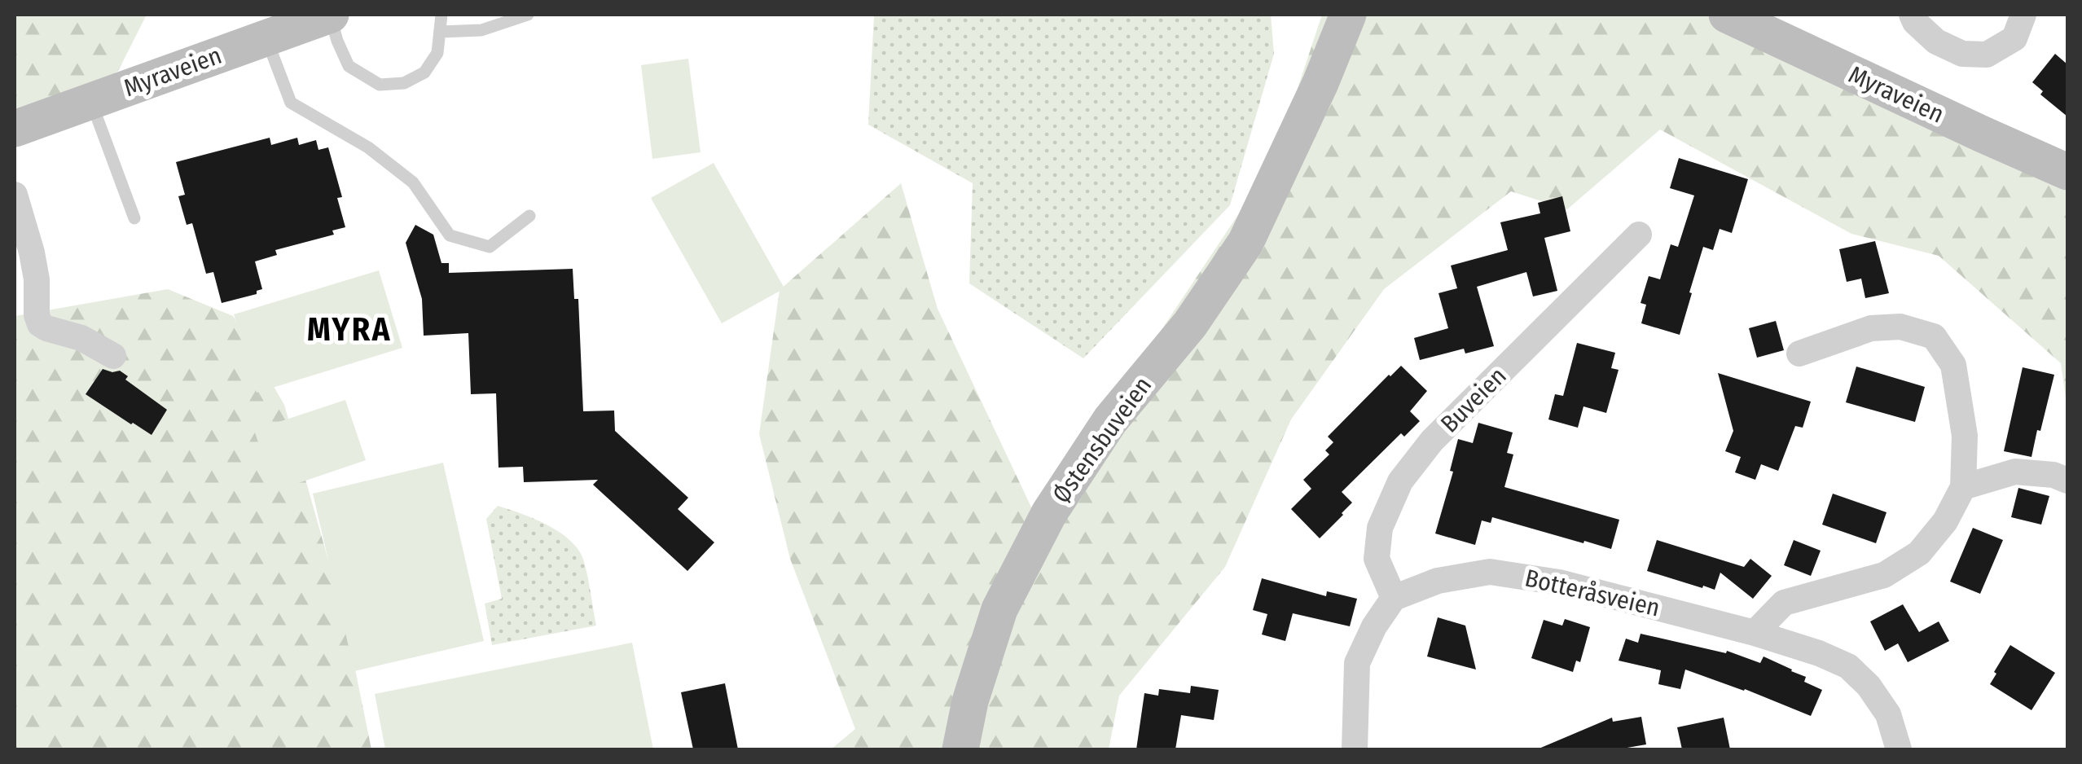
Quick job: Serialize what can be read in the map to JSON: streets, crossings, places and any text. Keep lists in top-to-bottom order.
{
  "streets": {
    "main road": ["Myraveien", "Østensbuveien"],
    "street": ["Buveien", "Botteråsveien"]
  },
  "crossings": [
    ["Buveien", "Botteråsveien"]
  ],
  "districts": ["MYRA"]
}
